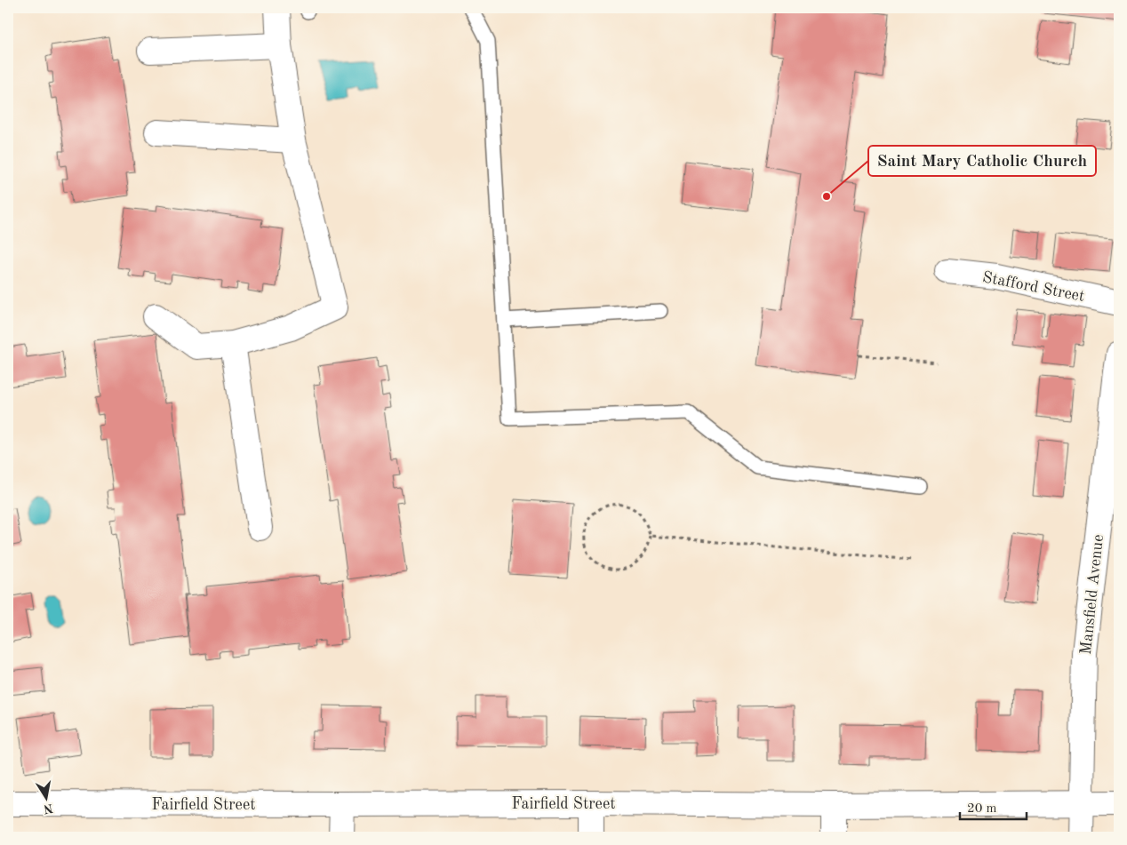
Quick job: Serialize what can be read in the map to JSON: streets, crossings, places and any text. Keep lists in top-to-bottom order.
{
  "streets": {
    "street": ["Stafford Street", "Mansfield Avenue", "Fairfield Street"]
  },
  "crossings": [
    ["Mansfield Avenue", "Fairfield Street"]
  ],
  "places": ["Saint Mary Catholic Church"],
  "scale_bar": "20 m",
  "north": "bottom"
}
